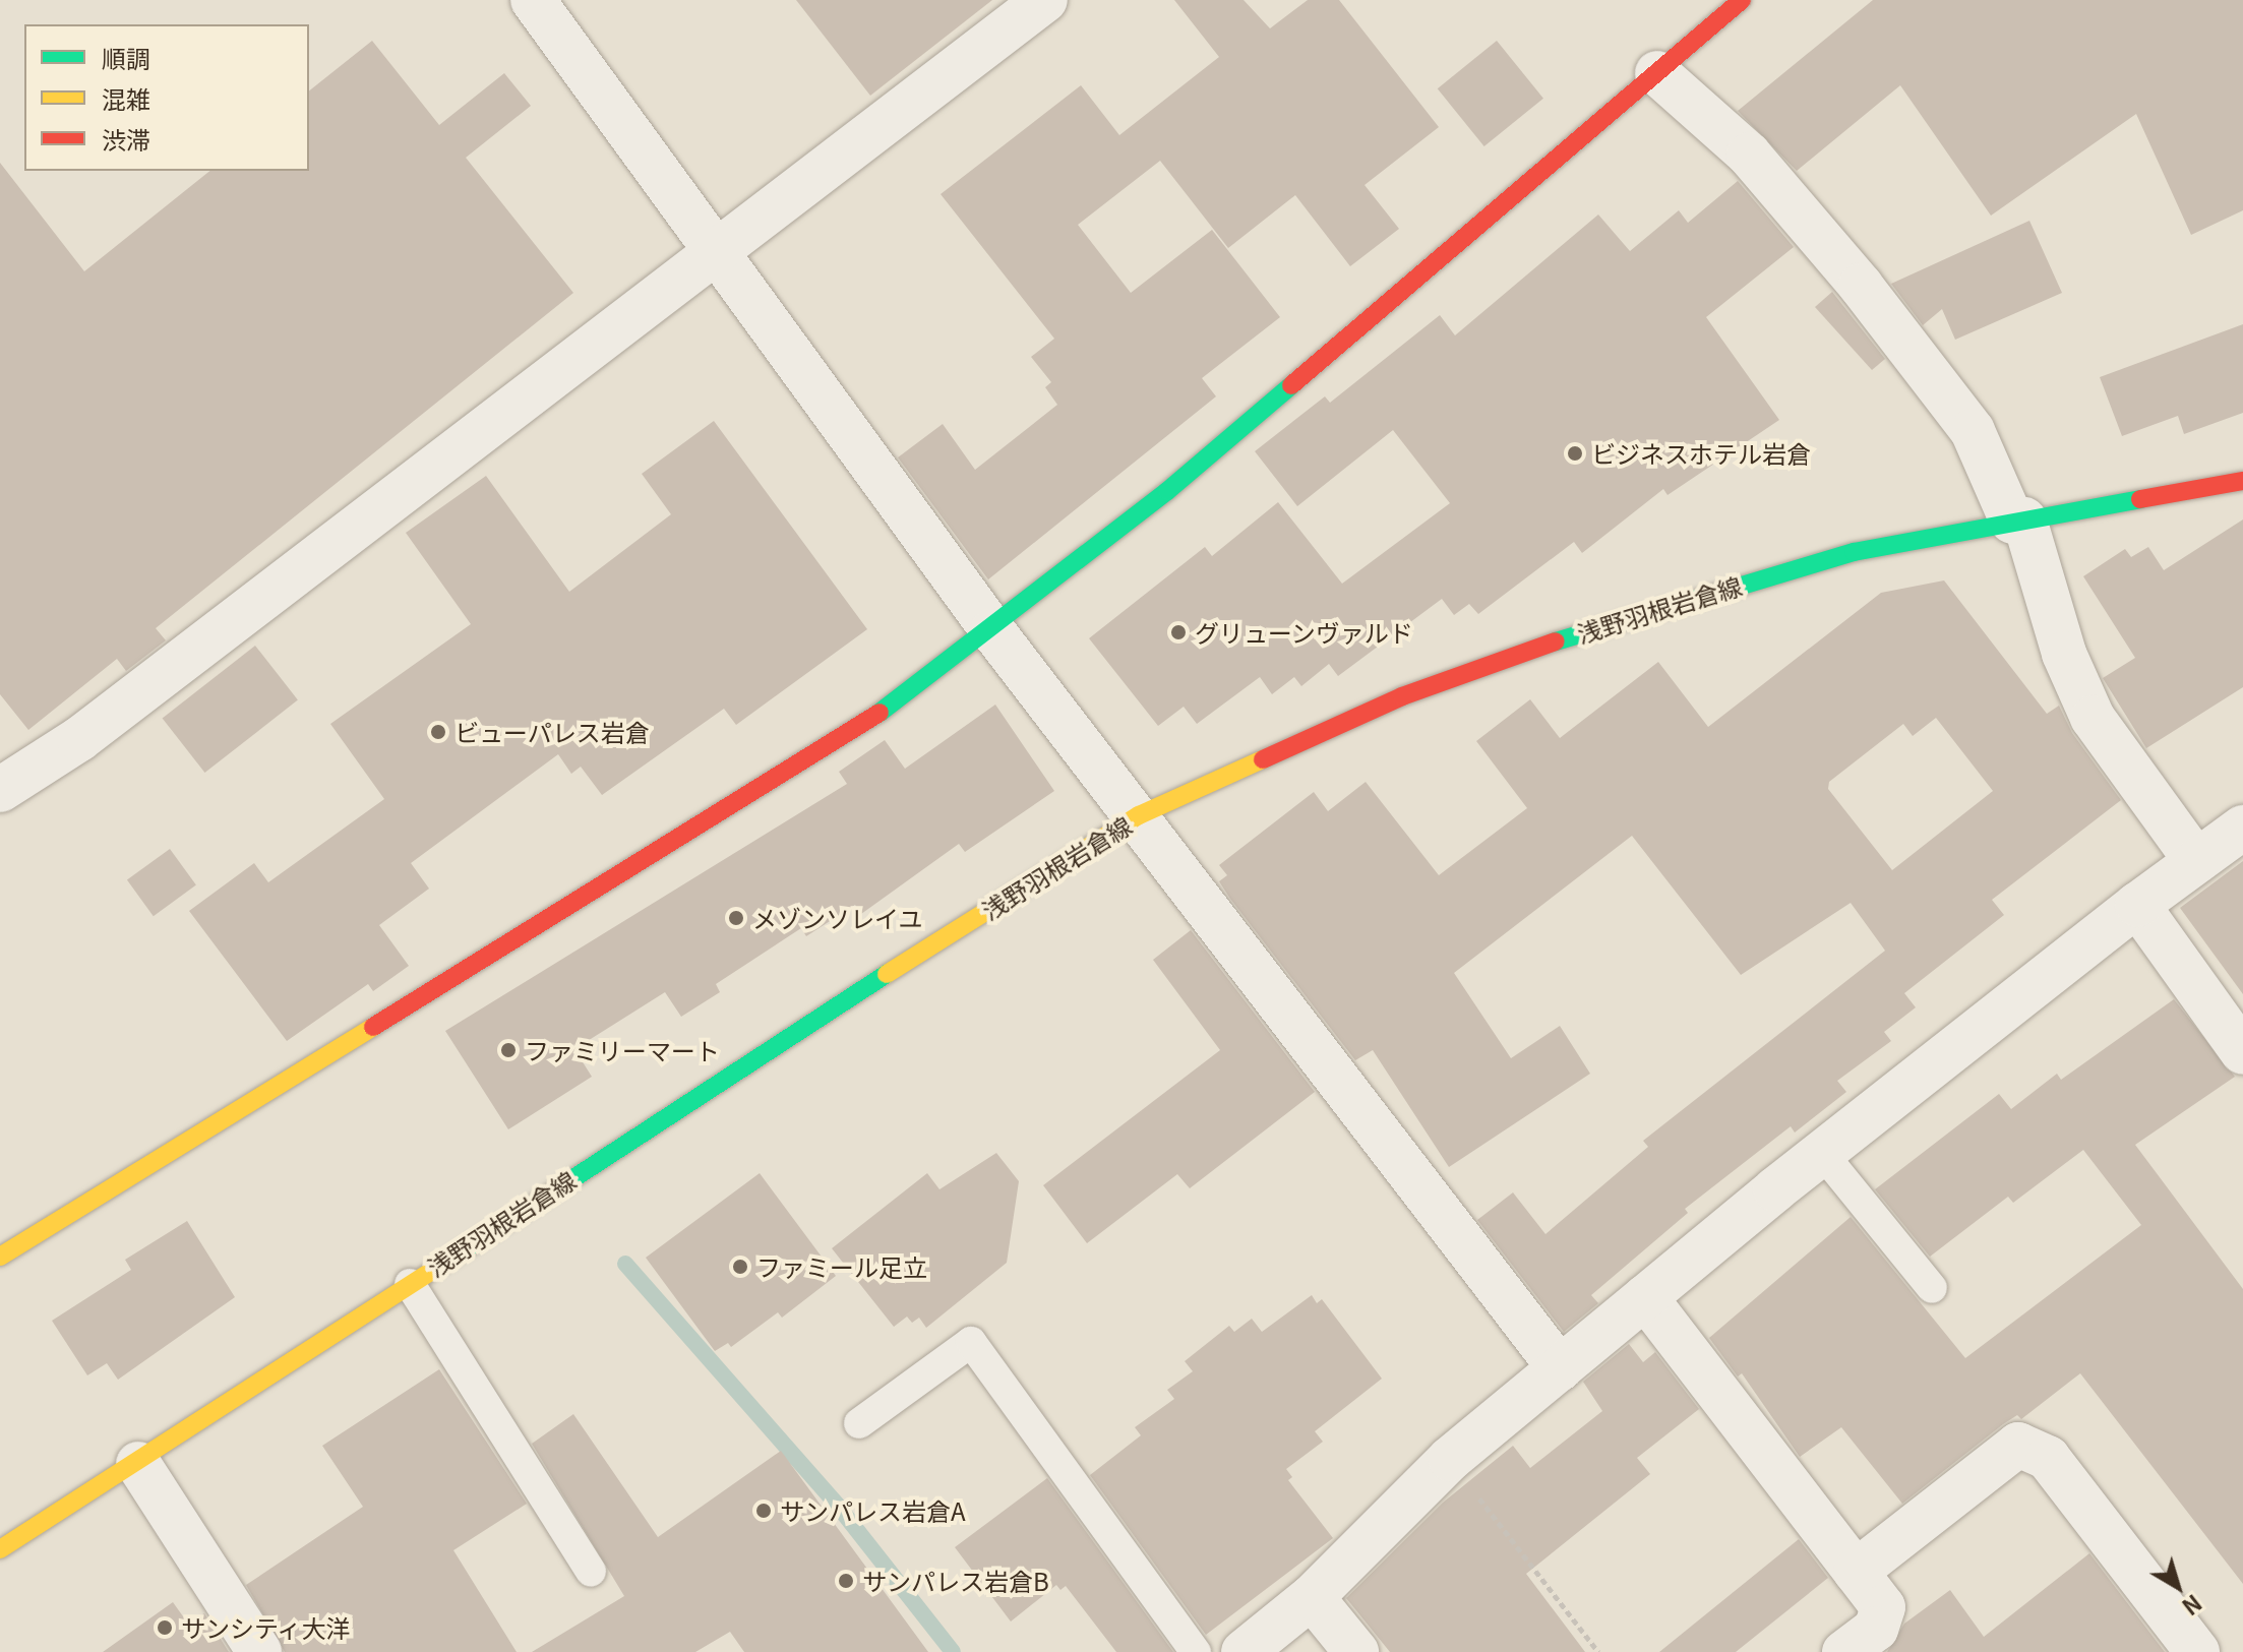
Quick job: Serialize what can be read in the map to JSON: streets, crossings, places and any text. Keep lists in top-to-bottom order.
{
  "streets": {
    "main road": ["浅野羽根岩倉線"]
  },
  "places": [
    "ビジネスホテル岩倉",
    "グリューンヴァルド",
    "ビューパレス岩倉",
    "メゾンソレイユ",
    "ファミリーマート",
    "ファミール足立",
    "サンパレス岩倉A",
    "サンパレス岩倉B",
    "サンシティ大洋"
  ],
  "legend": ["順調", "混雑", "渋滞"],
  "north": "bottom right"
}
